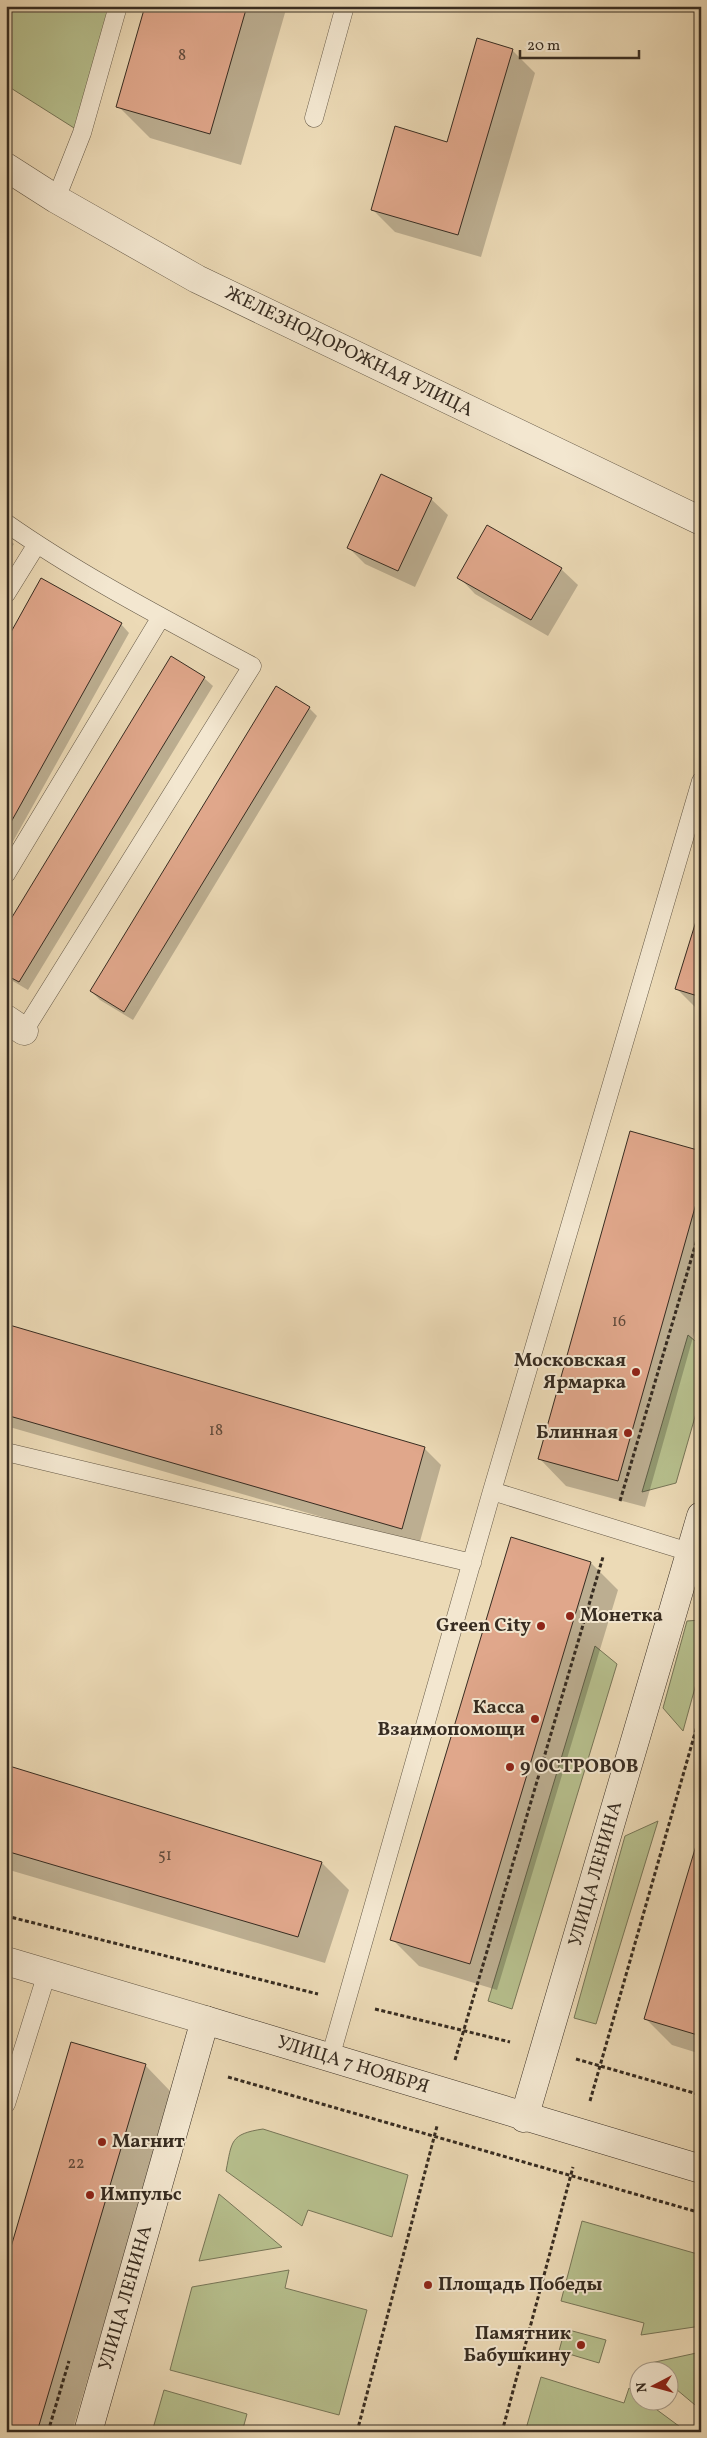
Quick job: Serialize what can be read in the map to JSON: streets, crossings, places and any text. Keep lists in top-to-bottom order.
{
  "streets": {
    "main road": ["ЖЕЛЕЗНОДОРОЖНАЯ УЛИЦА", "УЛИЦА ЛЕНИНА", "УЛИЦА 7 НОЯБРЯ"]
  },
  "crossings": [
    ["УЛИЦА ЛЕНИНА", "УЛИЦА 7 НОЯБРЯ"]
  ],
  "places": [
    "Московская Ярмарка",
    "Блинная",
    "Монетка",
    "Green City",
    "Касса Взаимопомощи",
    "9 ОСТРОВОВ",
    "Магнит",
    "Импульс",
    "Площадь Победы",
    "Памятник Бабушкину"
  ],
  "house_numbers": [
    "8",
    "16",
    "18",
    "51",
    "22"
  ],
  "scale_bar": "20 m",
  "north": "left"
}
